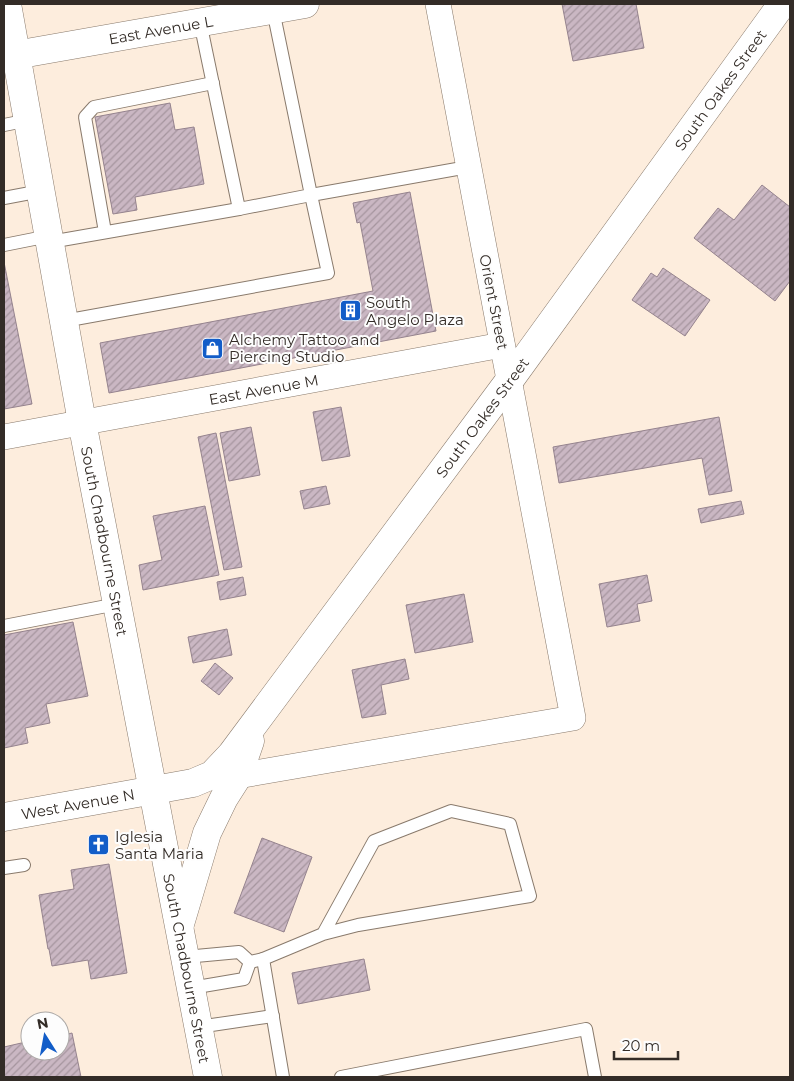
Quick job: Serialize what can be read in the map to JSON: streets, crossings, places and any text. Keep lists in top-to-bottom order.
{
  "streets": {
    "main road": [
      "East Avenue L",
      "South Oakes Street",
      "South Chadbourne Street",
      "West Avenue N"
    ],
    "street": ["Orient Street", "East Avenue M"]
  },
  "crossings": [
    ["East Avenue L", "South Chadbourne Street"],
    ["South Oakes Street", "Orient Street"],
    ["South Oakes Street", "South Chadbourne Street"],
    ["South Oakes Street", "West Avenue N"],
    ["Orient Street", "East Avenue M"],
    ["East Avenue M", "South Chadbourne Street"],
    ["South Chadbourne Street", "West Avenue N"]
  ],
  "places": {
    "building": ["South Angelo Plaza"],
    "shop": ["Alchemy Tattoo and Piercing Studio"],
    "church": ["Iglesia Santa Maria"]
  },
  "scale_bar": "20 m",
  "north": "top"
}
